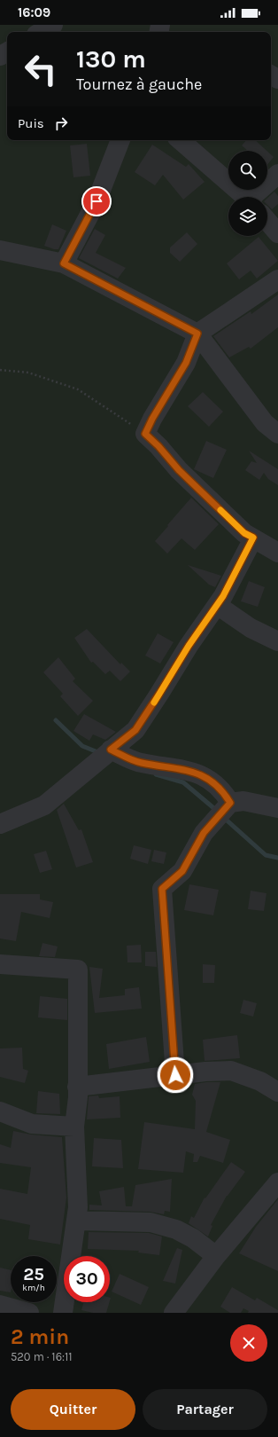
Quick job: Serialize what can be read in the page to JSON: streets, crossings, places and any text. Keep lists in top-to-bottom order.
{
  "page": {
    "status": "16:09",
    "turn": ["130 m", "Tournez à gauche"],
    "then": "Puis",
    "speed": "25 km/h",
    "limit": "30",
    "heading": ["2 min", "520 m · 16:11"],
    "buttons": ["Quitter", "Partager"]
  }
}
